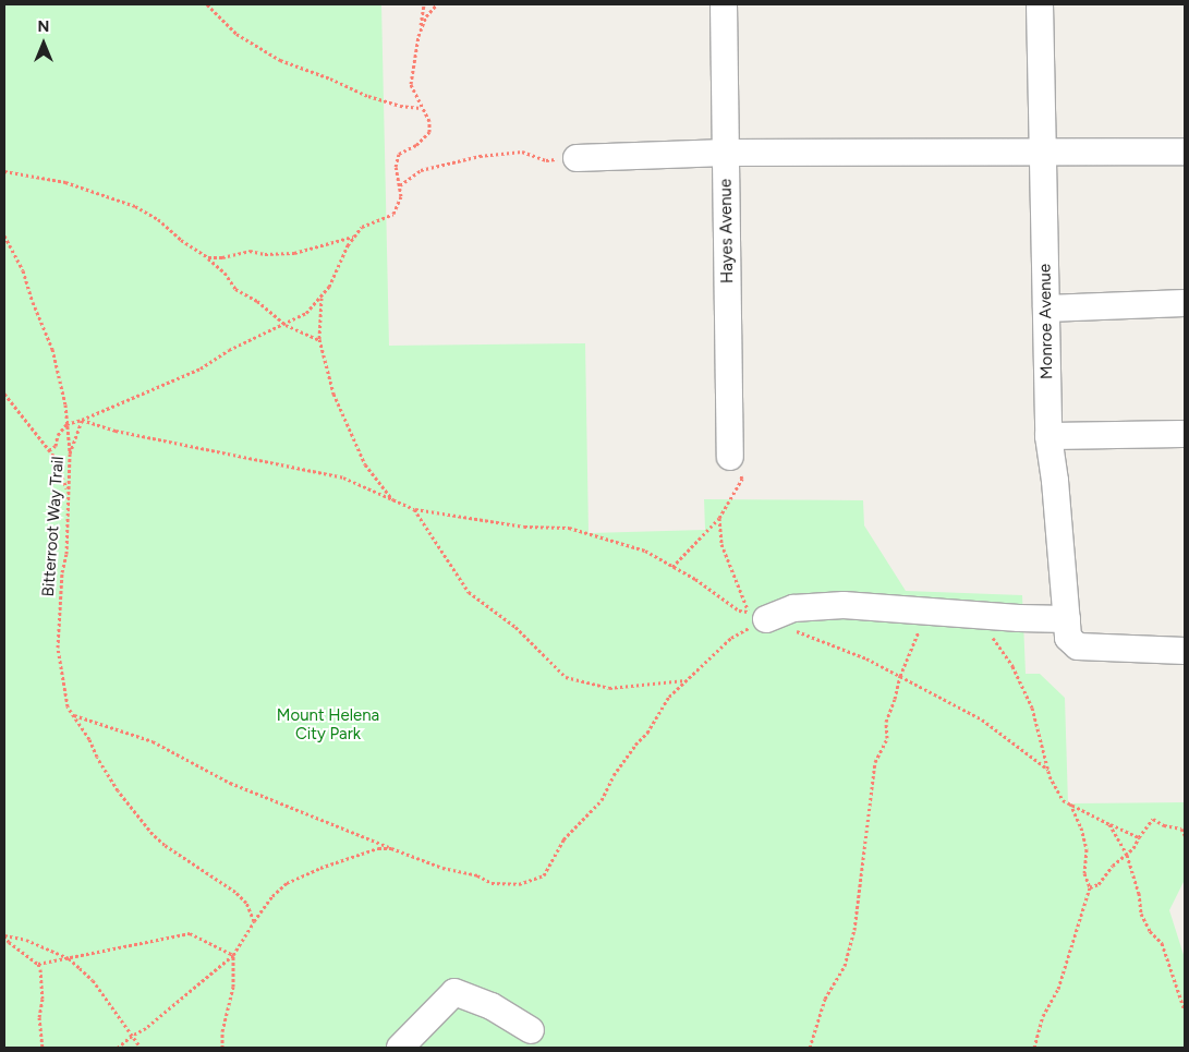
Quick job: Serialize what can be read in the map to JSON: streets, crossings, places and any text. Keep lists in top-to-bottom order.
{
  "streets": {
    "street": ["Hayes Avenue", "Monroe Avenue"],
    "path": ["Bitterroot Way Trail"]
  },
  "parks": ["Mount Helena City Park"],
  "north": "top"
}
